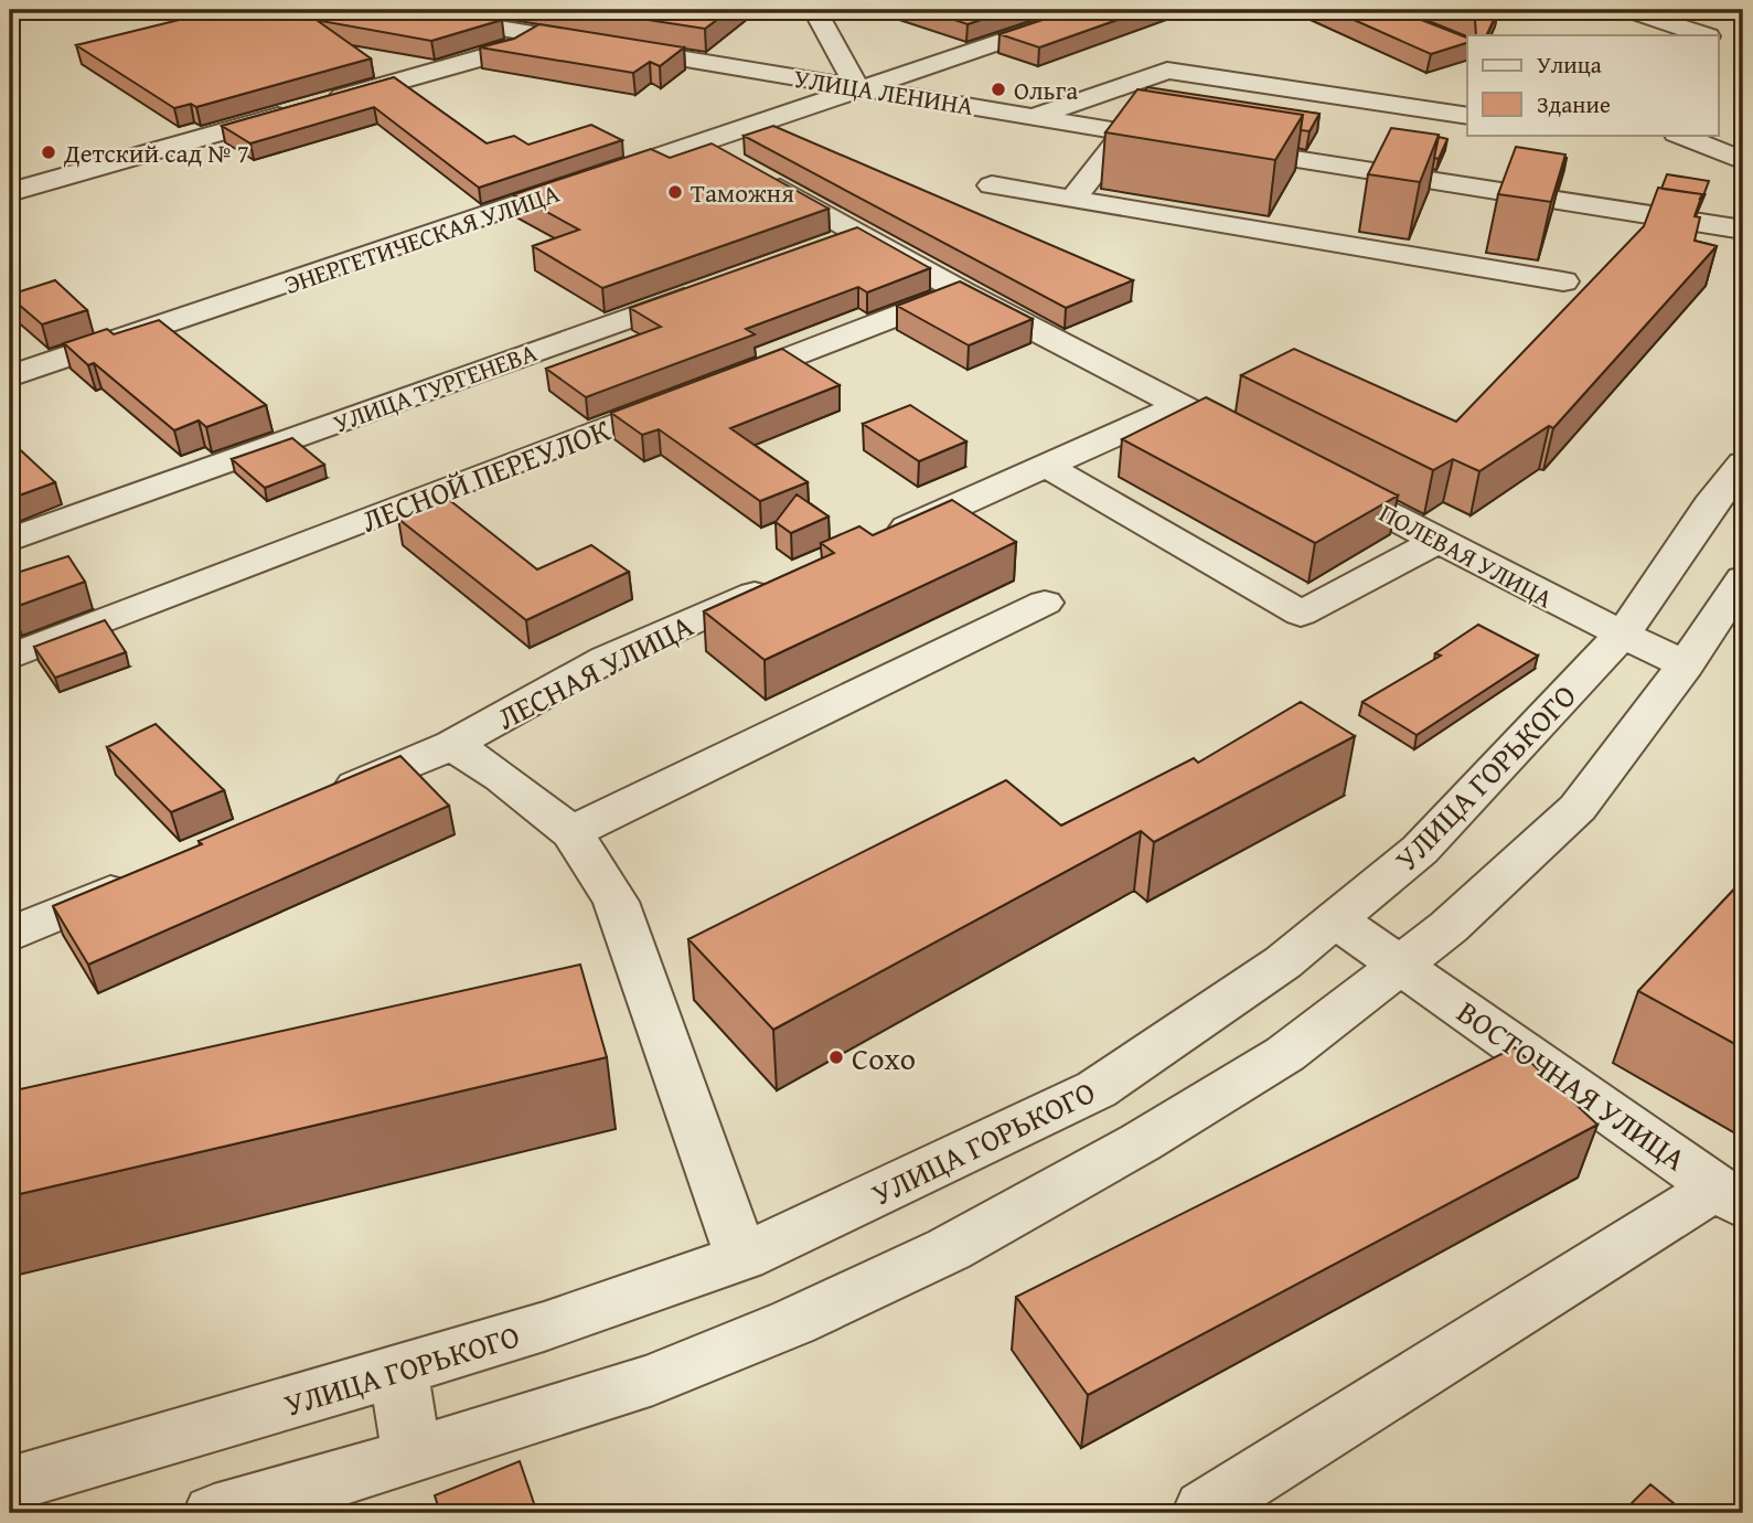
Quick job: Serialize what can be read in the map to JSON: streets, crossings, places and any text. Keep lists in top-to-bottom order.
{
  "streets": {
    "street": [
      "УЛИЦА ЛЕНИНА",
      "ЭНЕРГЕТИЧЕСКАЯ УЛИЦА",
      "УЛИЦА ТУРГЕНЕВА",
      "ЛЕСНОЙ ПЕРЕУЛОК",
      "ПОЛЕВАЯ УЛИЦА",
      "ЛЕСНАЯ УЛИЦА",
      "УЛИЦА ГОРЬКОГО",
      "ВОСТОЧНАЯ УЛИЦА"
    ]
  },
  "crossings": [
    ["УЛИЦА ЛЕНИНА", "ЭНЕРГЕТИЧЕСКАЯ УЛИЦА"],
    ["ПОЛЕВАЯ УЛИЦА", "УЛИЦА ГОРЬКОГО"],
    ["УЛИЦА ГОРЬКОГО", "ВОСТОЧНАЯ УЛИЦА"]
  ],
  "places": [
    "Ольга",
    "Детский сад № 7",
    "Таможня",
    "Сохо"
  ],
  "legend": ["Улица", "Здание"]
}
